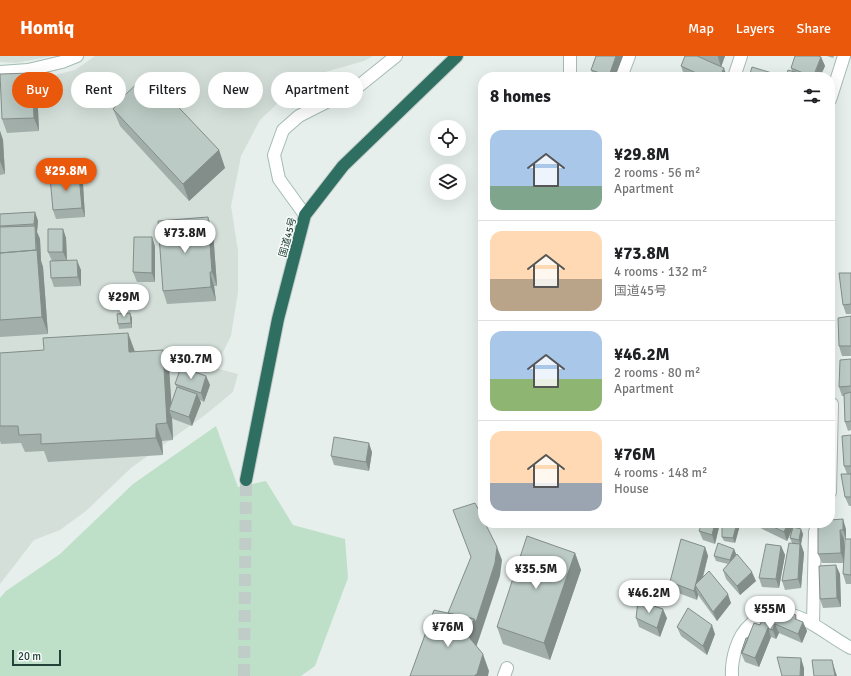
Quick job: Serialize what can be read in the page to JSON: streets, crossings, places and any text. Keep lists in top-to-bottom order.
{
  "streets": {
    "highway": ["国道45号"]
  },
  "scale_bar": "20 m",
  "page": {
    "header": "Homiq",
    "nav": ["Map", "Layers", "Share"],
    "chip": [
      "Buy",
      "Rent",
      "Filters",
      "New",
      "Apartment"
    ],
    "heading": "8 homes",
    "list": [
      {
        "name": "¥29.8M",
        "note": "2 rooms · 56 m² · Apartment"
      },
      {
        "name": "¥73.8M",
        "note": "4 rooms · 132 m² · 国道45号"
      },
      {
        "name": "¥46.2M",
        "note": "2 rooms · 80 m² · Apartment"
      },
      {
        "name": "¥76M",
        "note": "4 rooms · 148 m² · House"
      }
    ],
    "price": [
      "¥29.8M",
      "¥73.8M",
      "¥29M",
      "¥30.7M",
      "¥35.5M",
      "¥46.2M",
      "¥55M",
      "¥76M"
    ],
    "scale": "20 m"
  }
}
